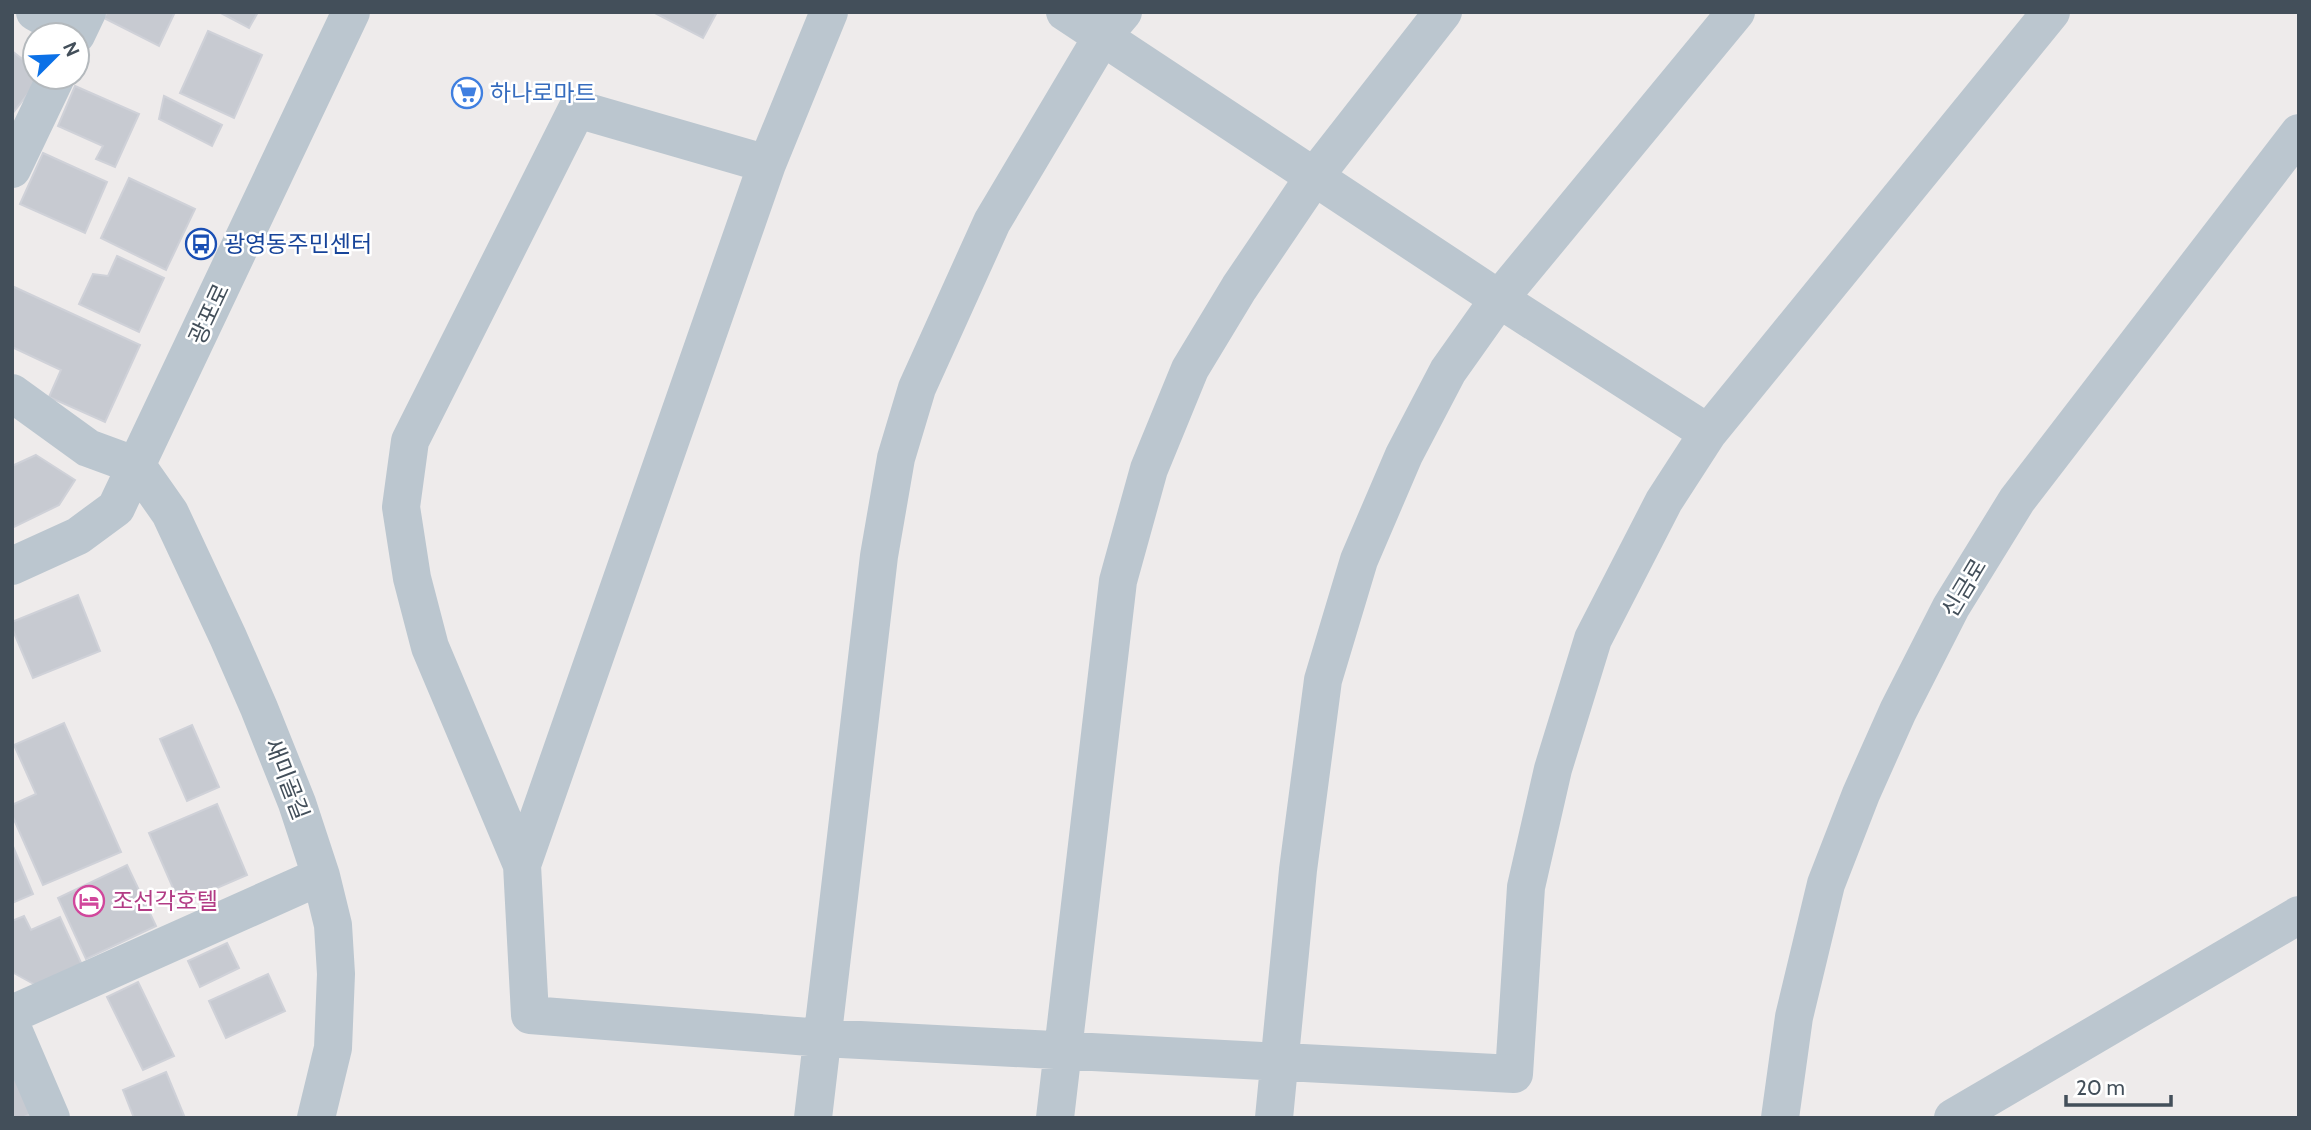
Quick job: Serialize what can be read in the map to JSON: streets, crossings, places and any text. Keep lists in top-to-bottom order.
{
  "streets": {
    "street": ["광포로", "신금로", "새미골길"]
  },
  "crossings": [
    ["광포로", "새미골길"]
  ],
  "places": {
    "supermarket": ["하나로마트"],
    "bus stop": ["광영동주민센터"],
    "hotel": ["조선각호텔"]
  },
  "scale_bar": "20 m",
  "north": "top right"
}
